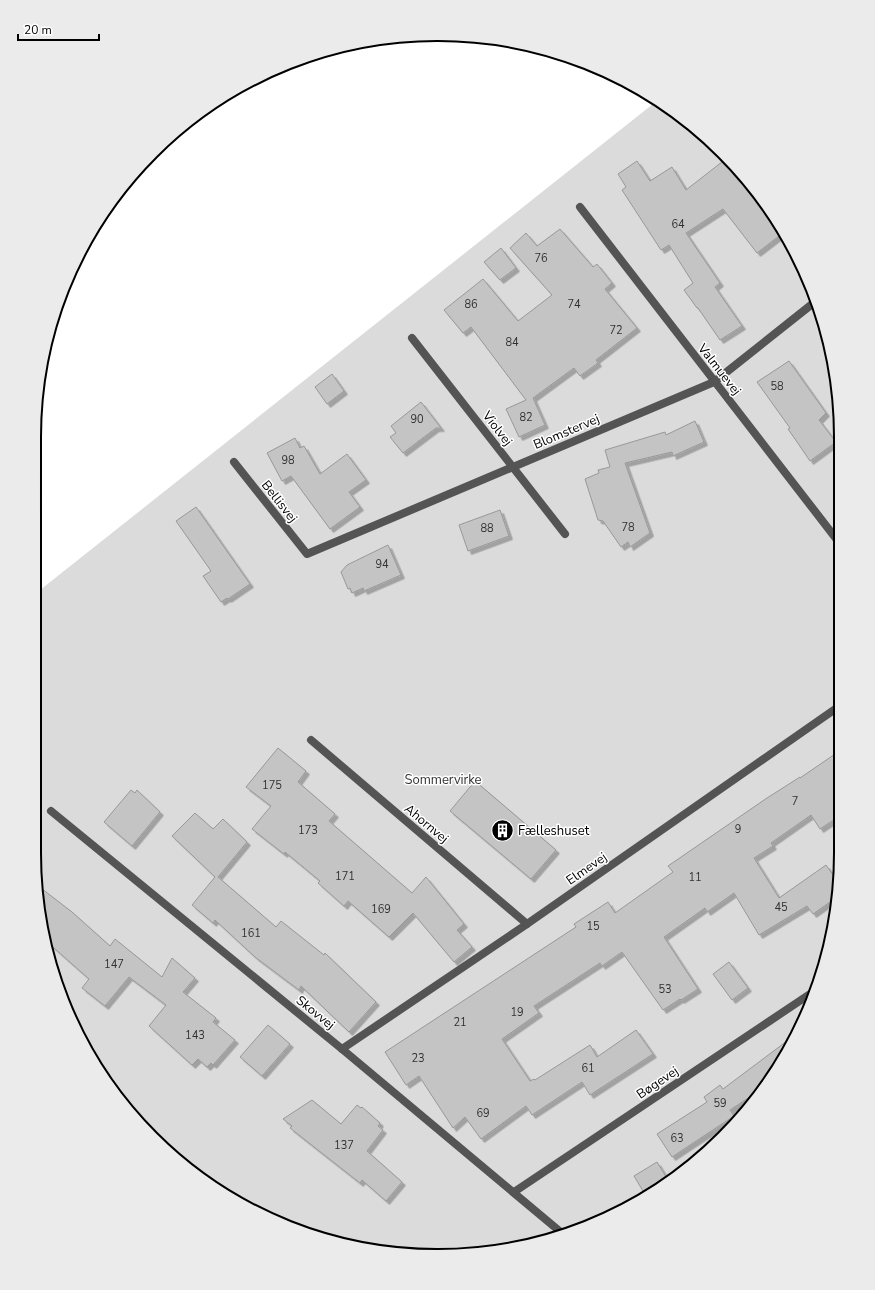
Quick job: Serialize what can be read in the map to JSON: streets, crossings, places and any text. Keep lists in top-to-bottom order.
{
  "streets": {
    "lane": [
      "Valmuevej",
      "Violvej",
      "Blomstervej",
      "Bellisvej",
      "Ahornvej",
      "Elmevej",
      "Skovvej",
      "Bøgevej"
    ]
  },
  "crossings": [
    ["Valmuevej", "Blomstervej"],
    ["Violvej", "Blomstervej"],
    ["Blomstervej", "Bellisvej"],
    ["Ahornvej", "Elmevej"],
    ["Elmevej", "Skovvej"],
    ["Skovvej", "Bøgevej"]
  ],
  "parks": ["Sommervirke"],
  "places": {
    "building": ["Fælleshuset"]
  },
  "house_numbers": [
    "64",
    "76",
    "86",
    "74",
    "72",
    "84",
    "58",
    "82",
    "90",
    "98",
    "78",
    "88",
    "94",
    "175",
    "7",
    "9",
    "173",
    "171",
    "11",
    "45",
    "169",
    "15",
    "161",
    "147",
    "53",
    "19",
    "21",
    "143",
    "23",
    "61",
    "59",
    "69",
    "63",
    "137"
  ],
  "scale_bar": "20 m"
}
